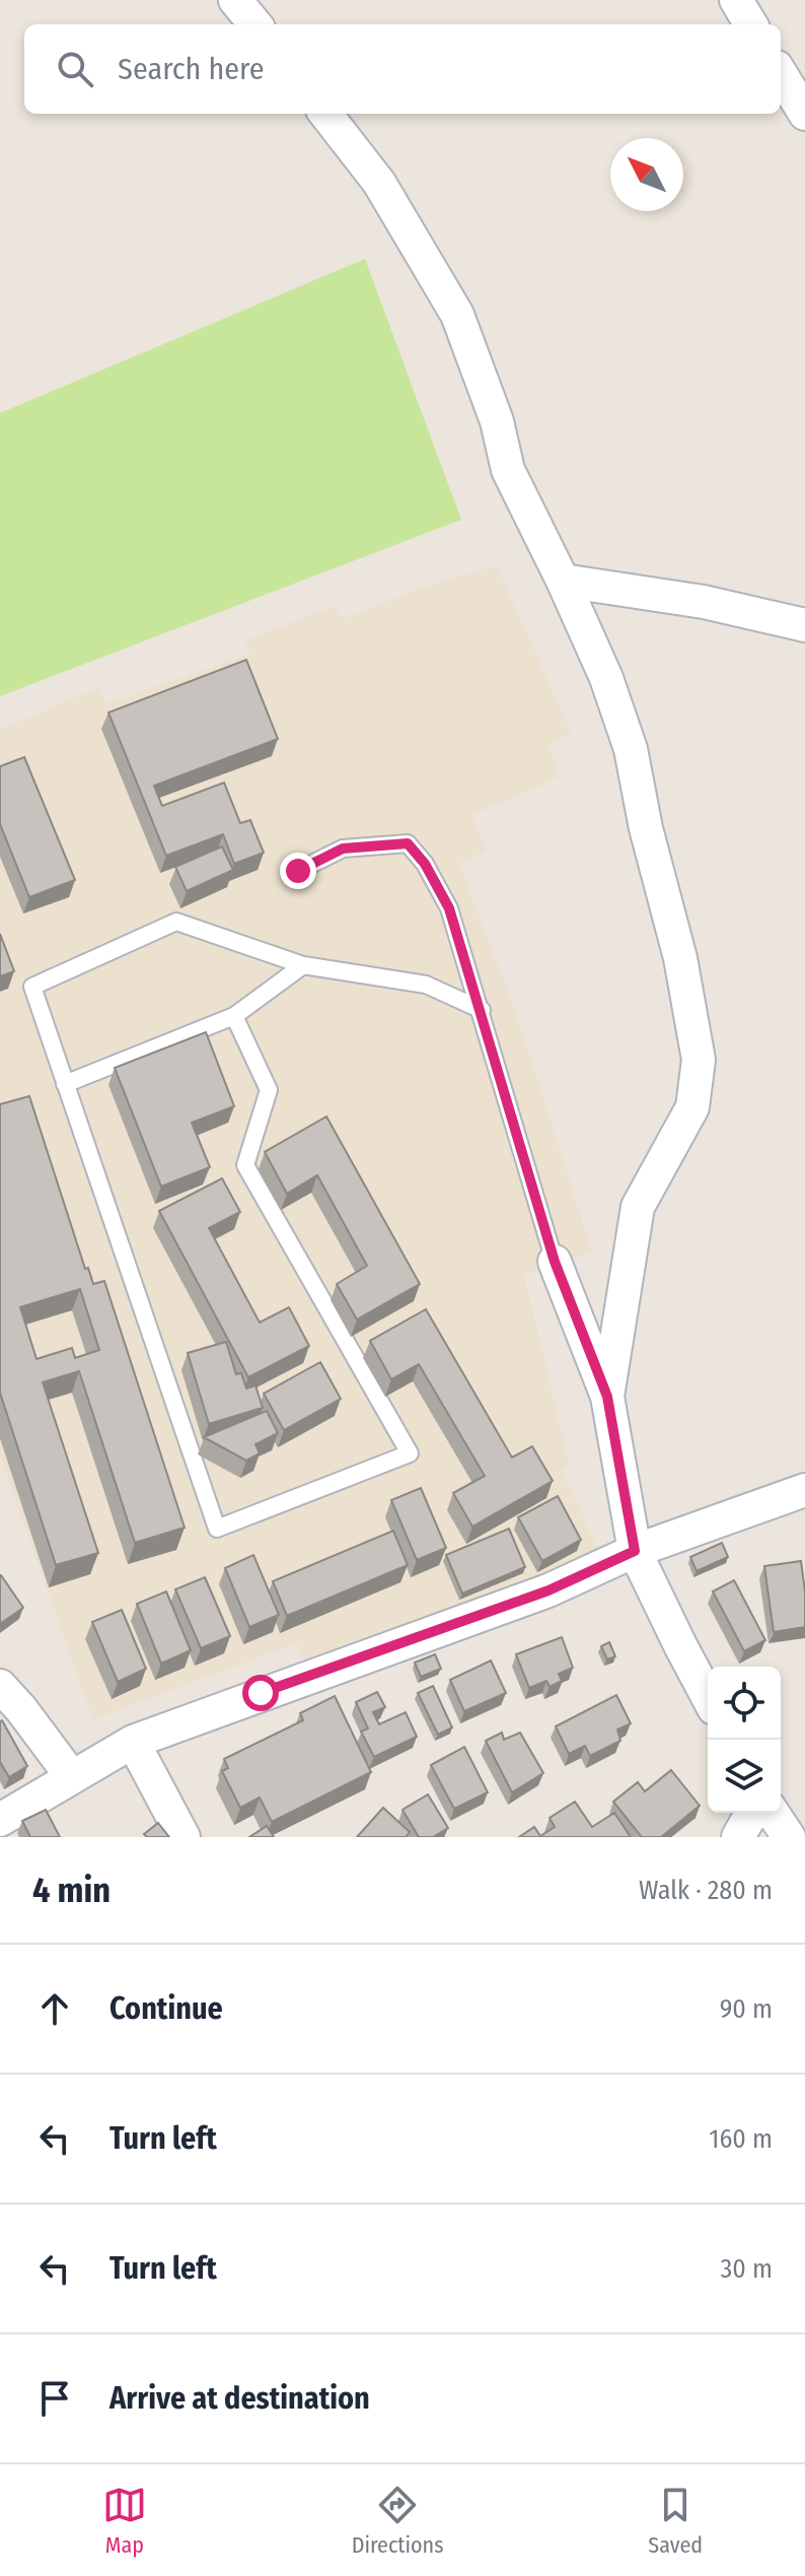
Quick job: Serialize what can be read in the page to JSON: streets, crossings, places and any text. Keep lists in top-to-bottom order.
{
  "north": "top left",
  "page": {
    "search": "Search here",
    "heading": ["4 min", "Walk · 280 m"],
    "list": [
      ["Continue", "90 m"],
      ["Turn left", "160 m"],
      ["Turn left", "30 m"],
      "Arrive at destination"
    ],
    "nav": ["Map", "Directions", "Saved"]
  }
}
